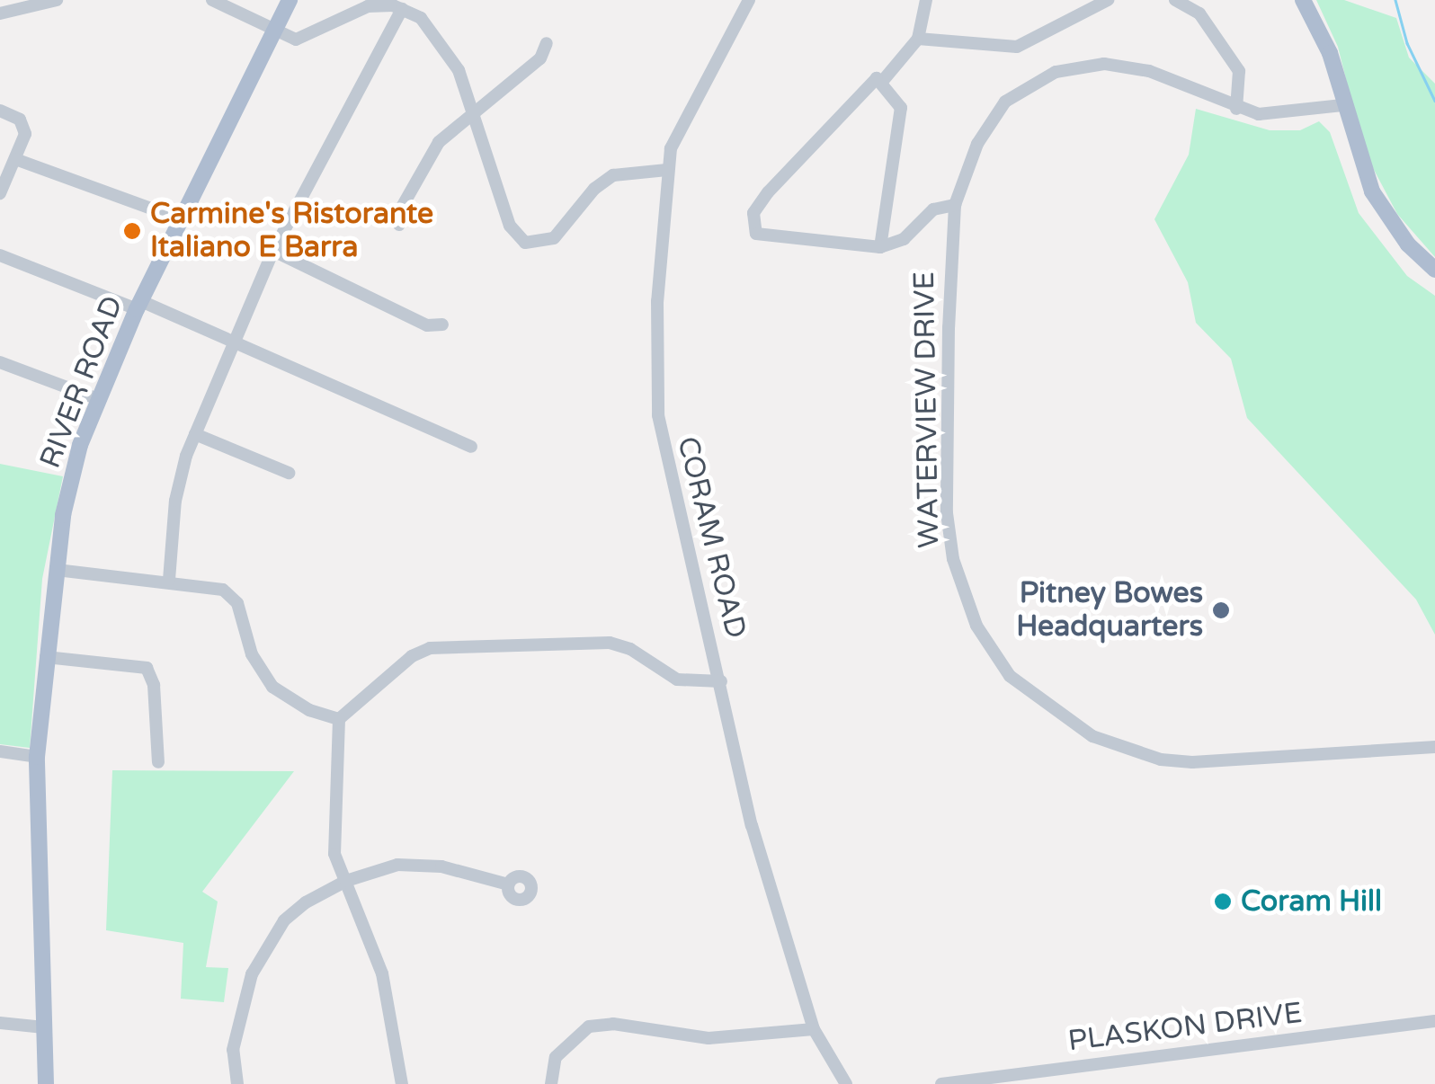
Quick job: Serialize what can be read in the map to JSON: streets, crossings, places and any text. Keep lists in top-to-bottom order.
{
  "streets": {
    "main road": ["RIVER ROAD"],
    "street": ["WATERVIEW DRIVE", "CORAM ROAD", "PLASKON DRIVE"]
  },
  "places": ["Carmine's Ristorante Italiano E Barra", "Pitney Bowes Headquarters", "Coram Hill"]
}
